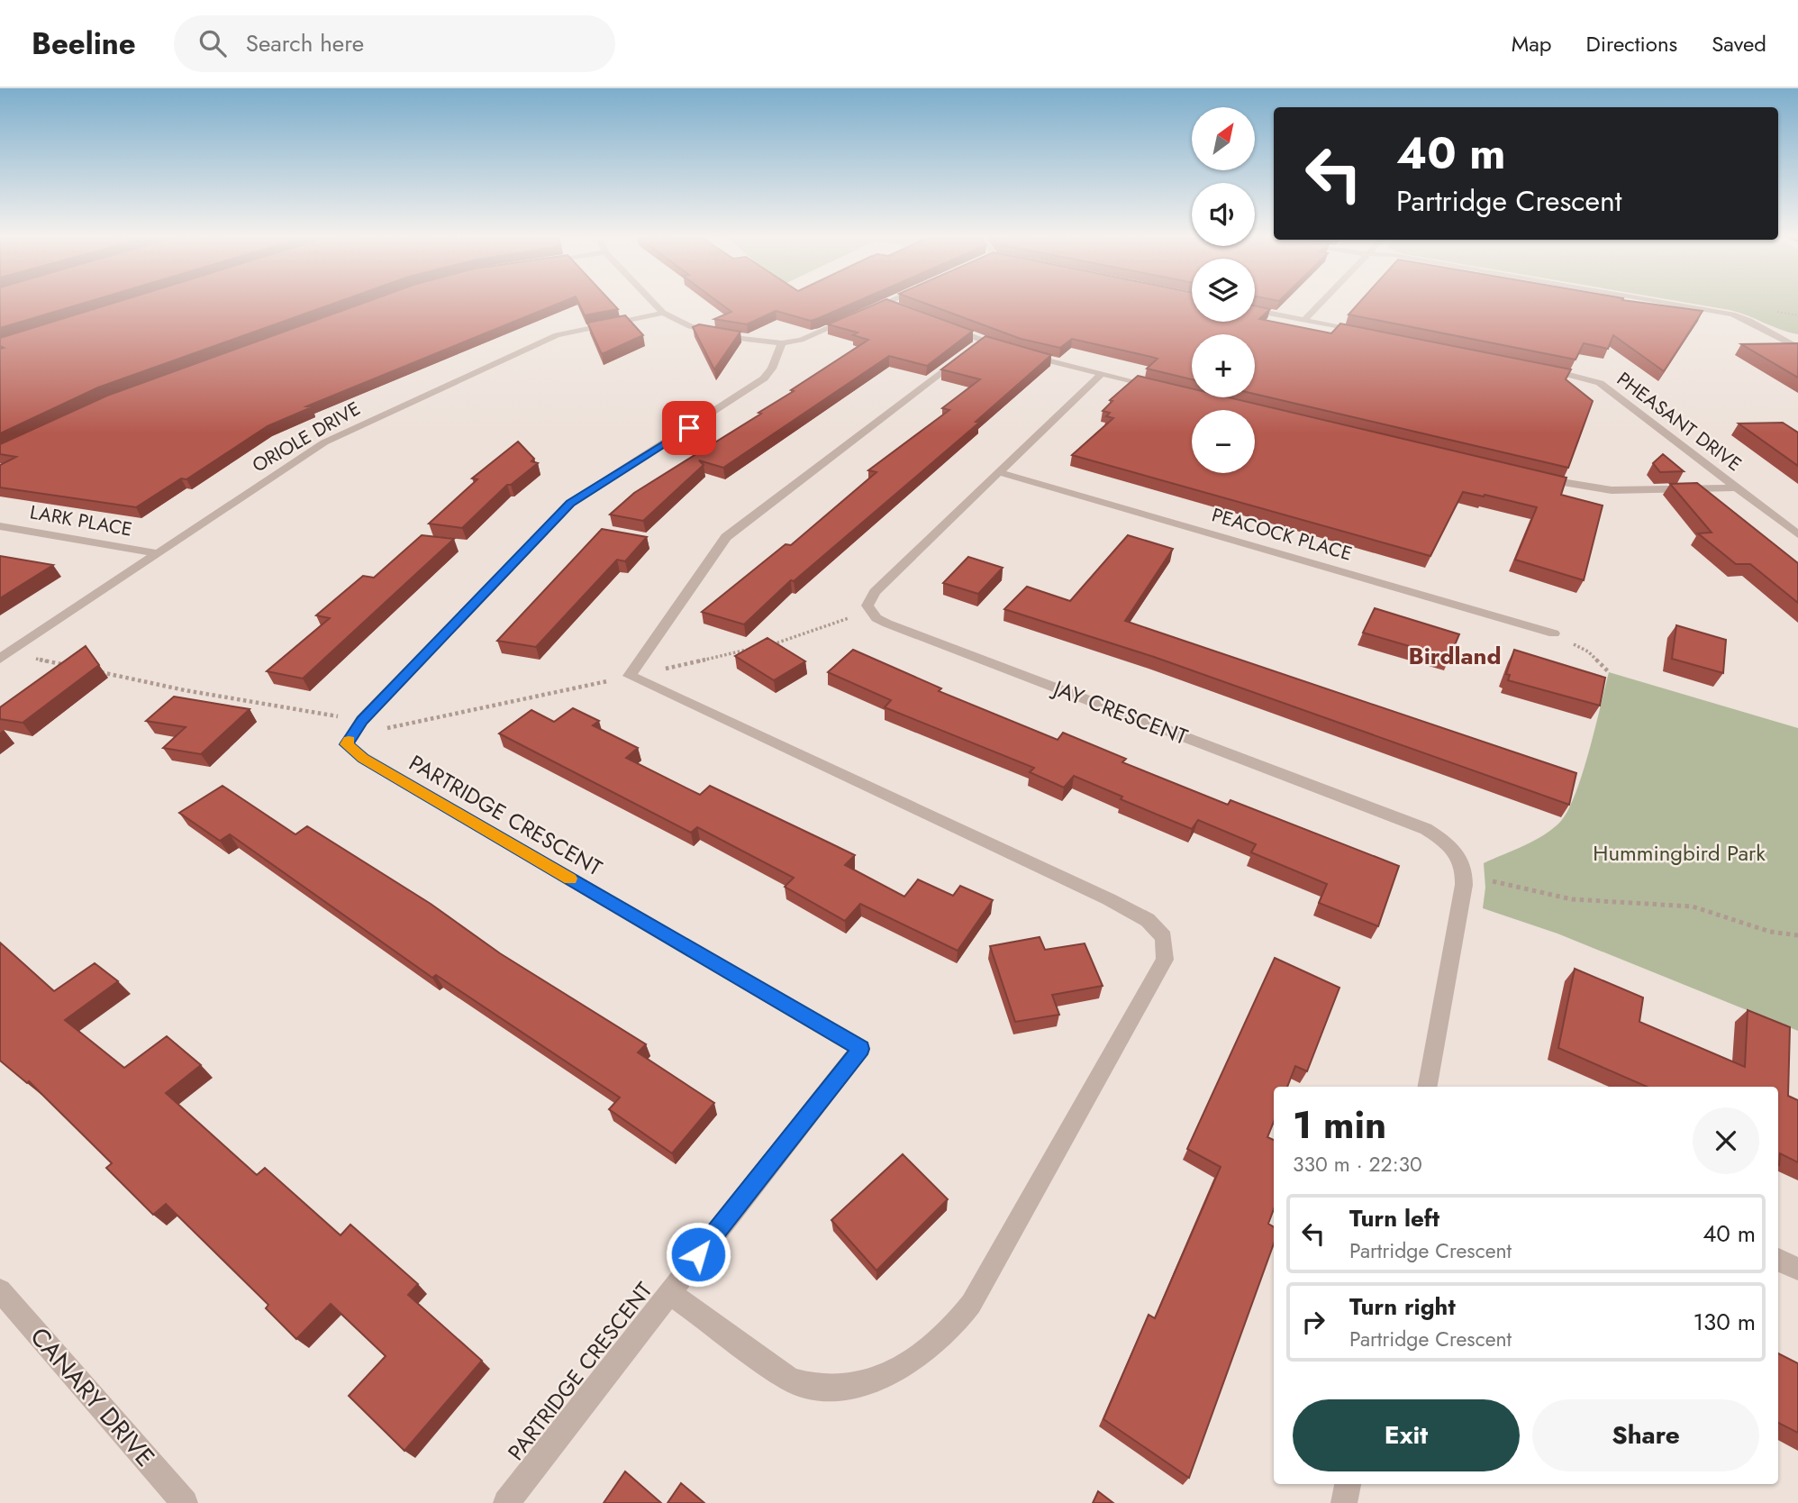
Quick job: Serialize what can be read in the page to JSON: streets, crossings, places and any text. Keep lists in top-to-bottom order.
{
  "streets": {
    "street": [
      "PHEASANT DRIVE",
      "ORIOLE DRIVE",
      "LARK PLACE",
      "PEACOCK PLACE",
      "JAY CRESCENT",
      "PARTRIDGE CRESCENT",
      "CANARY DRIVE"
    ]
  },
  "crossings": [
    ["ORIOLE DRIVE", "LARK PLACE"],
    ["PEACOCK PLACE", "JAY CRESCENT"]
  ],
  "districts": ["Birdland"],
  "parks": ["Hummingbird Park"],
  "north": "top right",
  "page": {
    "header": "Beeline",
    "search": "Search here",
    "nav": ["Map", "Directions", "Saved"],
    "map_buttons": ["+", "−"],
    "turn": ["40 m", "Partridge Crescent"],
    "heading": ["1 min", "330 m · 22:30"],
    "list": [
      {
        "name": "Turn left",
        "note": "Partridge Crescent",
        "value": "40 m"
      },
      {
        "name": "Turn right",
        "note": "Partridge Crescent",
        "value": "130 m"
      }
    ],
    "buttons": ["Exit", "Share"]
  }
}
